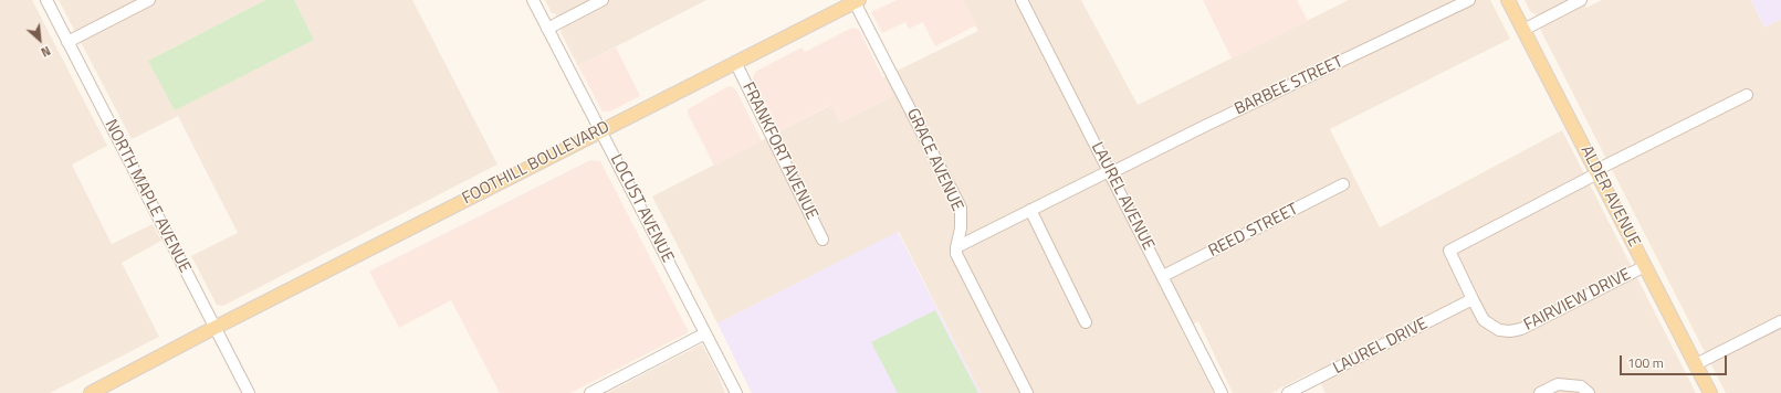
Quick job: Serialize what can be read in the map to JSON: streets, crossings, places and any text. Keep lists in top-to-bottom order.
{
  "streets": {
    "main road": ["FOOTHILL BOULEVARD", "ALDER AVENUE"],
    "street": [
      "BARBEE STREET",
      "FRANKFORT AVENUE",
      "GRACE AVENUE",
      "NORTH MAPLE AVENUE",
      "LAUREL AVENUE",
      "LOCUST AVENUE",
      "REED STREET",
      "FAIRVIEW DRIVE",
      "LAUREL DRIVE"
    ]
  },
  "crossings": [
    ["BARBEE STREET", "GRACE AVENUE"],
    ["BARBEE STREET", "LAUREL AVENUE"],
    ["FRANKFORT AVENUE", "FOOTHILL BOULEVARD"],
    ["GRACE AVENUE", "FOOTHILL BOULEVARD"],
    ["FOOTHILL BOULEVARD", "NORTH MAPLE AVENUE"],
    ["FOOTHILL BOULEVARD", "LOCUST AVENUE"],
    ["LAUREL AVENUE", "REED STREET"],
    ["ALDER AVENUE", "FAIRVIEW DRIVE"],
    ["FAIRVIEW DRIVE", "LAUREL DRIVE"]
  ],
  "scale_bar": "100 m",
  "north": "bottom right"
}
